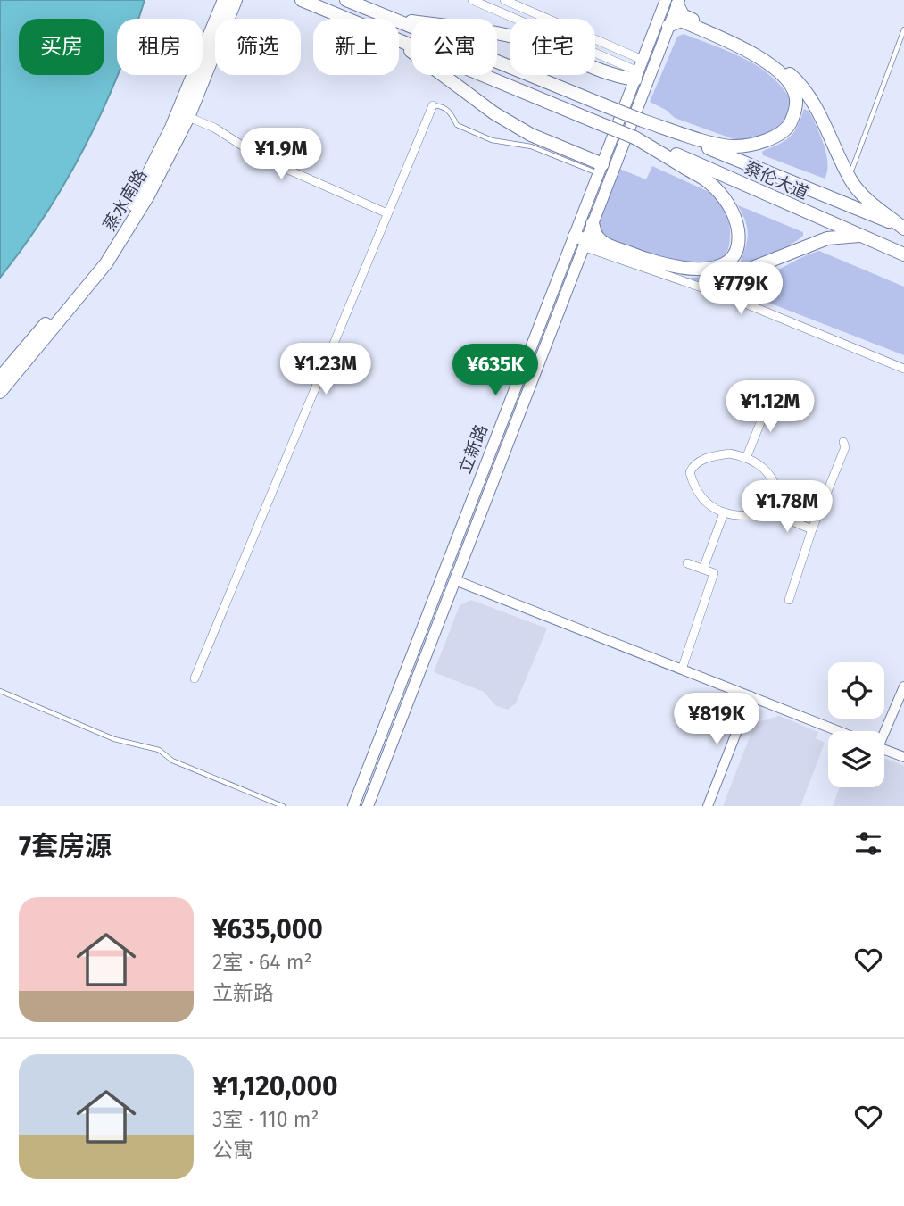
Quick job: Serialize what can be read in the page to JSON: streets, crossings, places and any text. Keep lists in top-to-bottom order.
{
  "streets": {
    "main road": ["蔡伦大道", "蒸水南路", "立新路"]
  },
  "page": {
    "chip": [
      "买房",
      "租房",
      "筛选",
      "新上",
      "公寓",
      "住宅"
    ],
    "price": [
      "¥1.9M",
      "¥779K",
      "¥1.23M",
      "¥635K",
      "¥1.12M",
      "¥1.78M",
      "¥819K"
    ],
    "heading": "7套房源",
    "list": [
      {
        "name": "¥635,000",
        "note": "2室 · 64 m² · 立新路"
      },
      {
        "name": "¥1,120,000",
        "note": "3室 · 110 m² · 公寓"
      }
    ]
  }
}
